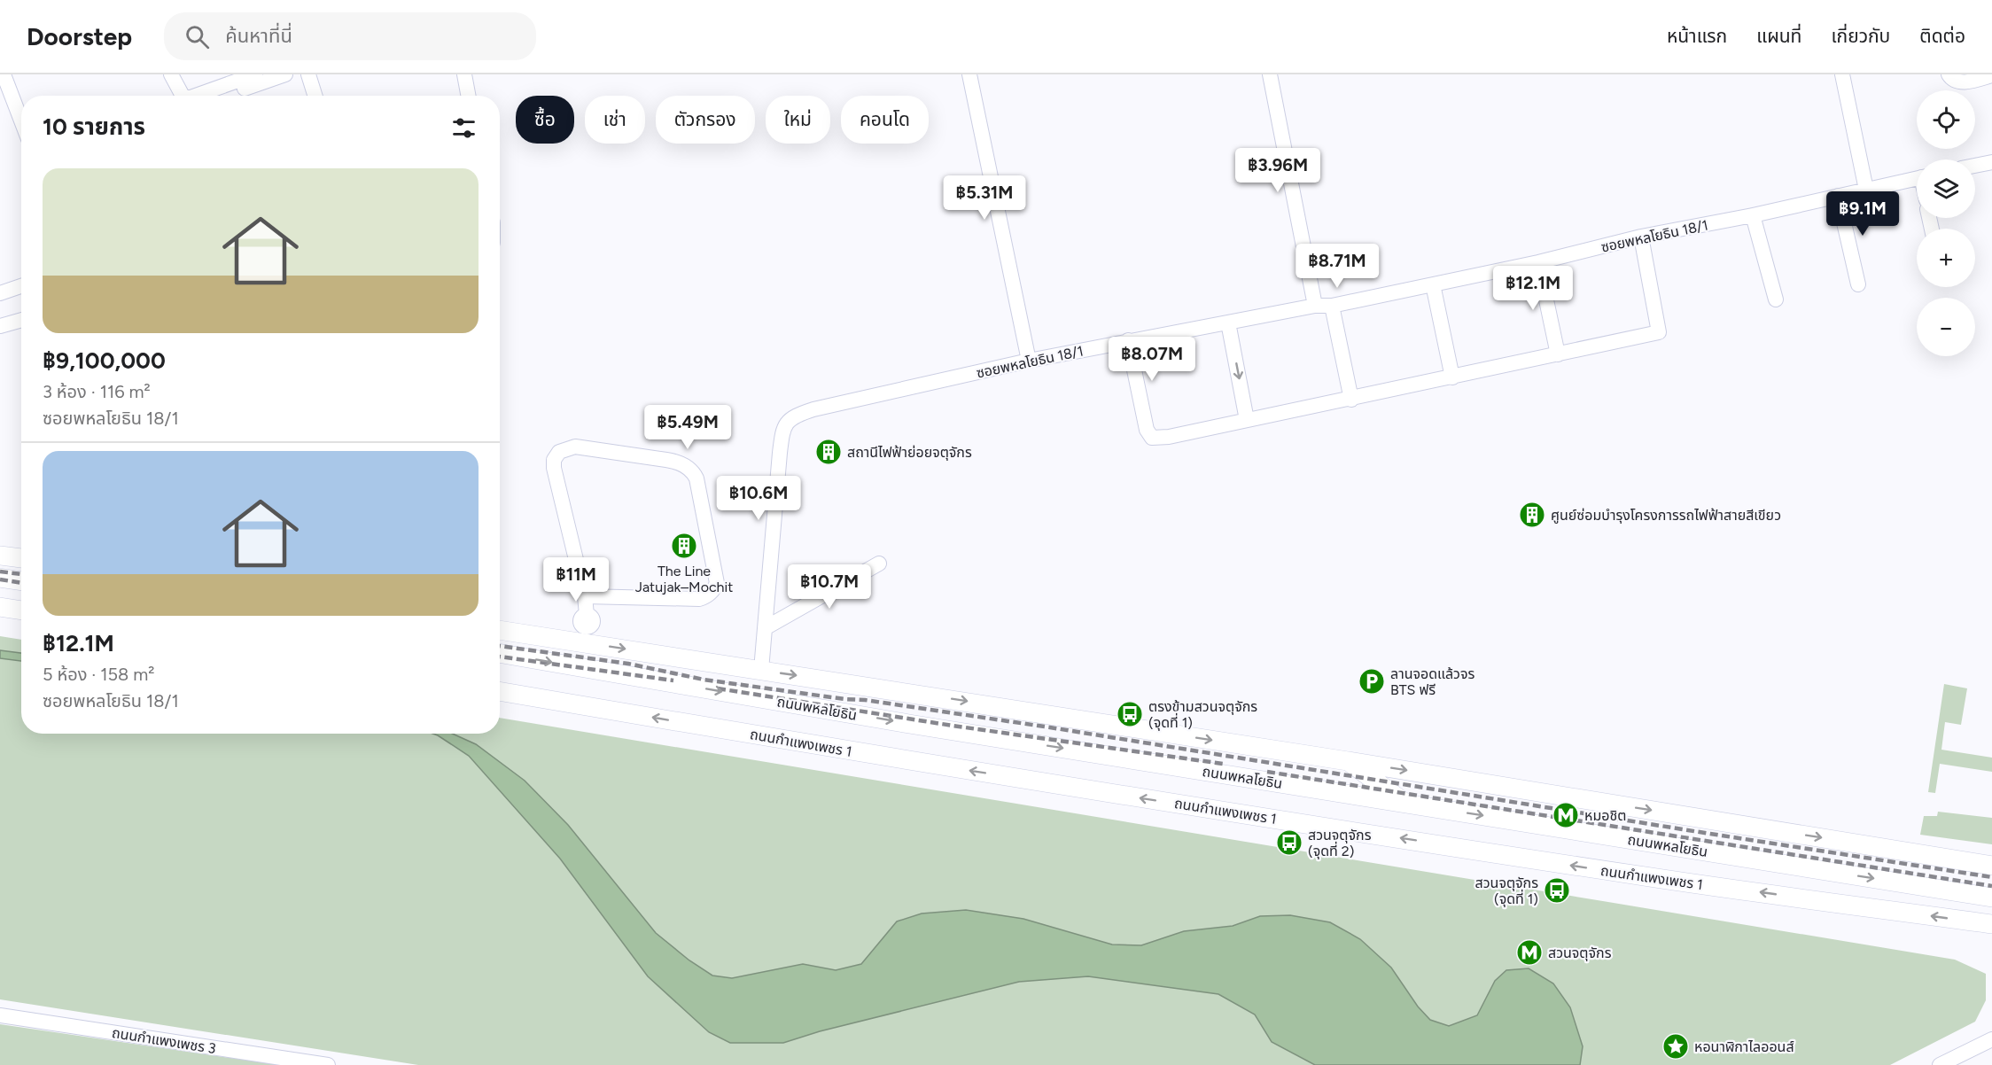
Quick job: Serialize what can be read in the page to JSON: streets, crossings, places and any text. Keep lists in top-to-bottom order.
{
  "streets": {
    "main road": ["ถนนพหลโยธิน", "ถนนกำแพงเพชร 1"],
    "street": ["ซอยพหลโยธิน 18/1", "ถนนกำแพงเพชร 3"]
  },
  "crossings": [
    ["ซอยพหลโยธิน 18/1", "ถนนพหลโยธิน"]
  ],
  "one_way": ["ถนนพหลโยธิน", "ถนนกำแพงเพชร 1"],
  "places": {
    "building": ["สถานีไฟฟ้าย่อยจตุจักร", "ศูนย์ซ่อมบำรุงโครงการรถไฟฟ้าสายสีเขียว", "The Line Jatujak–Mochit"],
    "parking": ["ลานจอดแล้วจร BTS ฟรี"],
    "bus stop": ["ตรงข้ามสวนจตุจักร (จุดที่ 1)", "สวนจตุจักร (จุดที่ 2)", "สวนจตุจักร (จุดที่ 1)"],
    "metro station": ["หมอชิต", "สวนจตุจักร"],
    "place": ["หอนาฬิกาไลออนส์"]
  },
  "page": {
    "header": "Doorstep",
    "search": "ค้นหาที่นี่",
    "nav": [
      "หน้าแรก",
      "แผนที่",
      "เกี่ยวกับ",
      "ติดต่อ"
    ],
    "map_buttons": ["+", "−"],
    "chip": [
      "ซื้อ",
      "เช่า",
      "ตัวกรอง",
      "ใหม่",
      "คอนโด"
    ],
    "heading": "10 รายการ",
    "price": [
      "฿3.96M",
      "฿5.31M",
      "฿9.1M",
      "฿8.71M",
      "฿12.1M",
      "฿8.07M",
      "฿5.49M",
      "฿10.6M",
      "฿11M",
      "฿10.7M"
    ],
    "list": [
      {
        "name": "฿9,100,000",
        "note": "3 ห้อง · 116 m² · ซอยพหลโยธิน 18/1"
      },
      {
        "name": "฿12.1M",
        "note": "5 ห้อง · 158 m² · ซอยพหลโยธิน 18/1"
      }
    ]
  }
}
